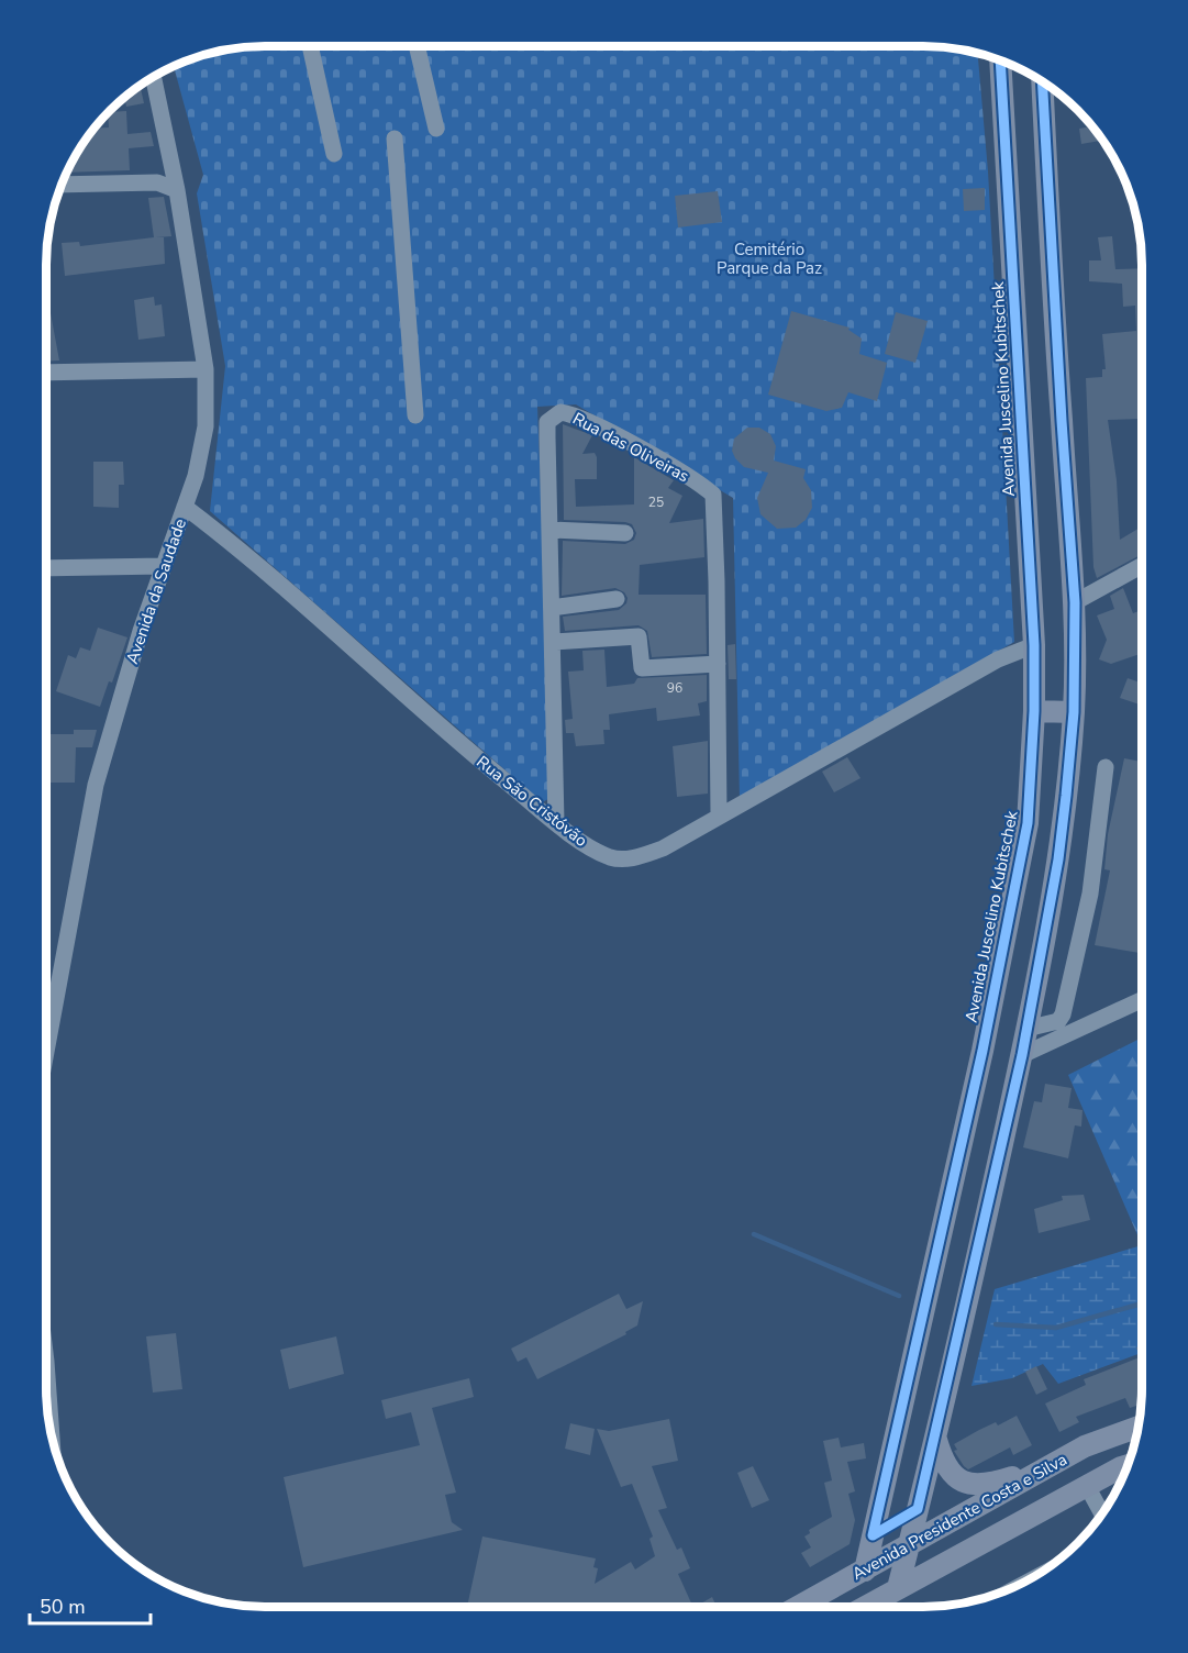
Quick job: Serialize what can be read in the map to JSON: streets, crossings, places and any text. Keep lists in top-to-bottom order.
{
  "streets": {
    "main road": ["Avenida Juscelino Kubitschek", "Avenida Presidente Costa e Silva"],
    "street": ["Rua das Oliveiras", "Avenida da Saudade", "Rua São Cristóvão"]
  },
  "crossings": [
    ["Avenida Juscelino Kubitschek", "Rua São Cristóvão"],
    ["Avenida Juscelino Kubitschek", "Avenida Presidente Costa e Silva"],
    ["Rua das Oliveiras", "Rua São Cristóvão"],
    ["Avenida da Saudade", "Rua São Cristóvão"]
  ],
  "parks": ["Cemitério Parque da Paz"],
  "house_numbers": ["25", "96"],
  "scale_bar": "50 m"
}
